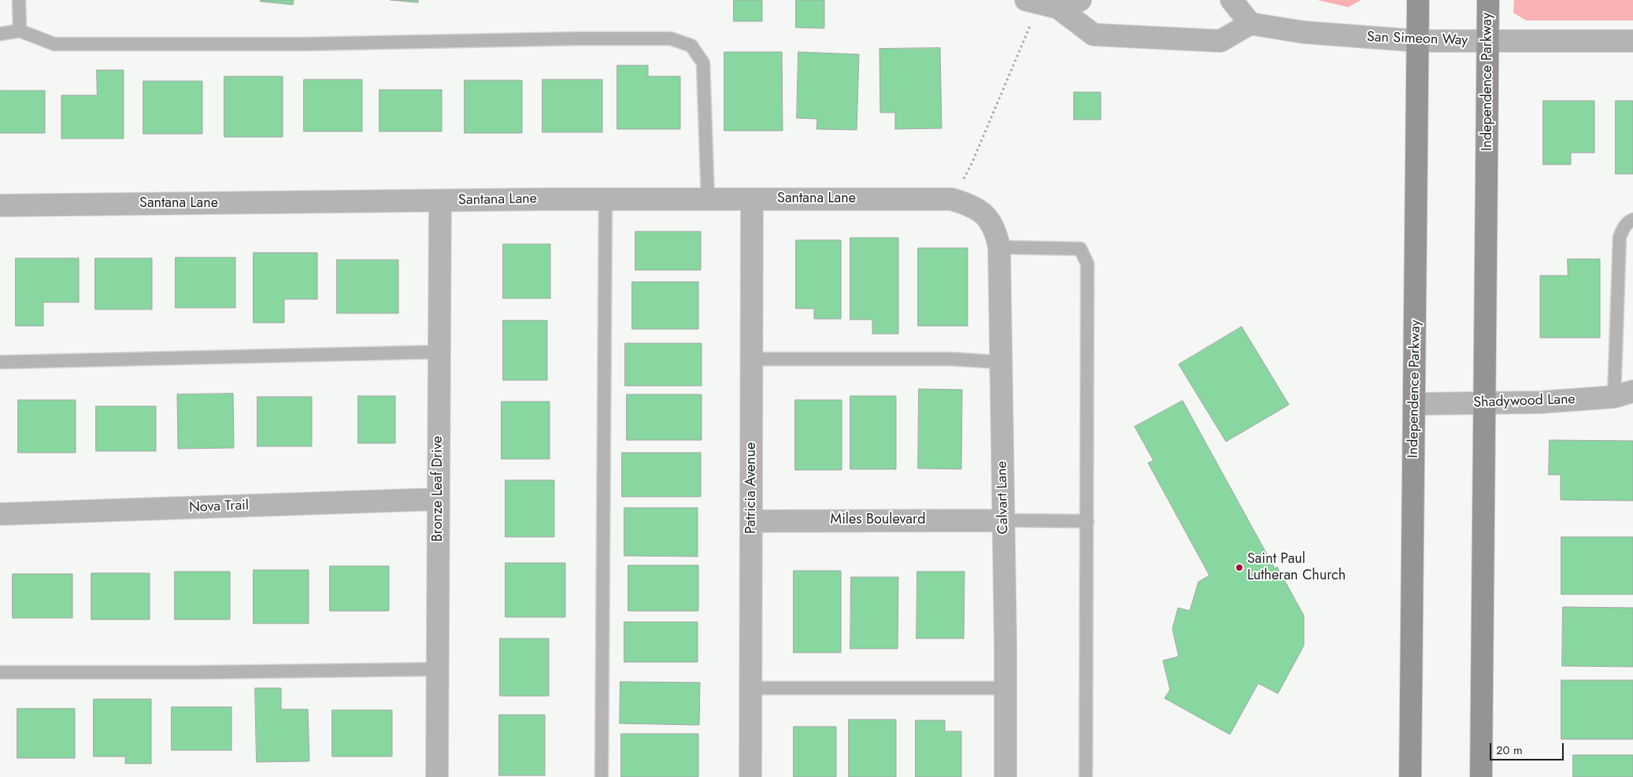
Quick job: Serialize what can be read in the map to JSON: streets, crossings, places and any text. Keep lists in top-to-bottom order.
{
  "streets": {
    "main road": ["Independence Parkway"],
    "street": [
      "San Simeon Way",
      "Santana Lane",
      "Shadywood Lane",
      "Patricia Avenue",
      "Bronze Leaf Drive",
      "Calvart Lane",
      "Nova Trail",
      "Miles Boulevard"
    ]
  },
  "crossings": [
    ["San Simeon Way", "Independence Parkway"],
    ["Independence Parkway", "Shadywood Lane"],
    ["Santana Lane", "Patricia Avenue"],
    ["Santana Lane", "Bronze Leaf Drive"],
    ["Santana Lane", "Calvart Lane"],
    ["Patricia Avenue", "Miles Boulevard"],
    ["Bronze Leaf Drive", "Nova Trail"],
    ["Calvart Lane", "Miles Boulevard"]
  ],
  "places": ["Saint Paul Lutheran Church"],
  "scale_bar": "20 m"
}
